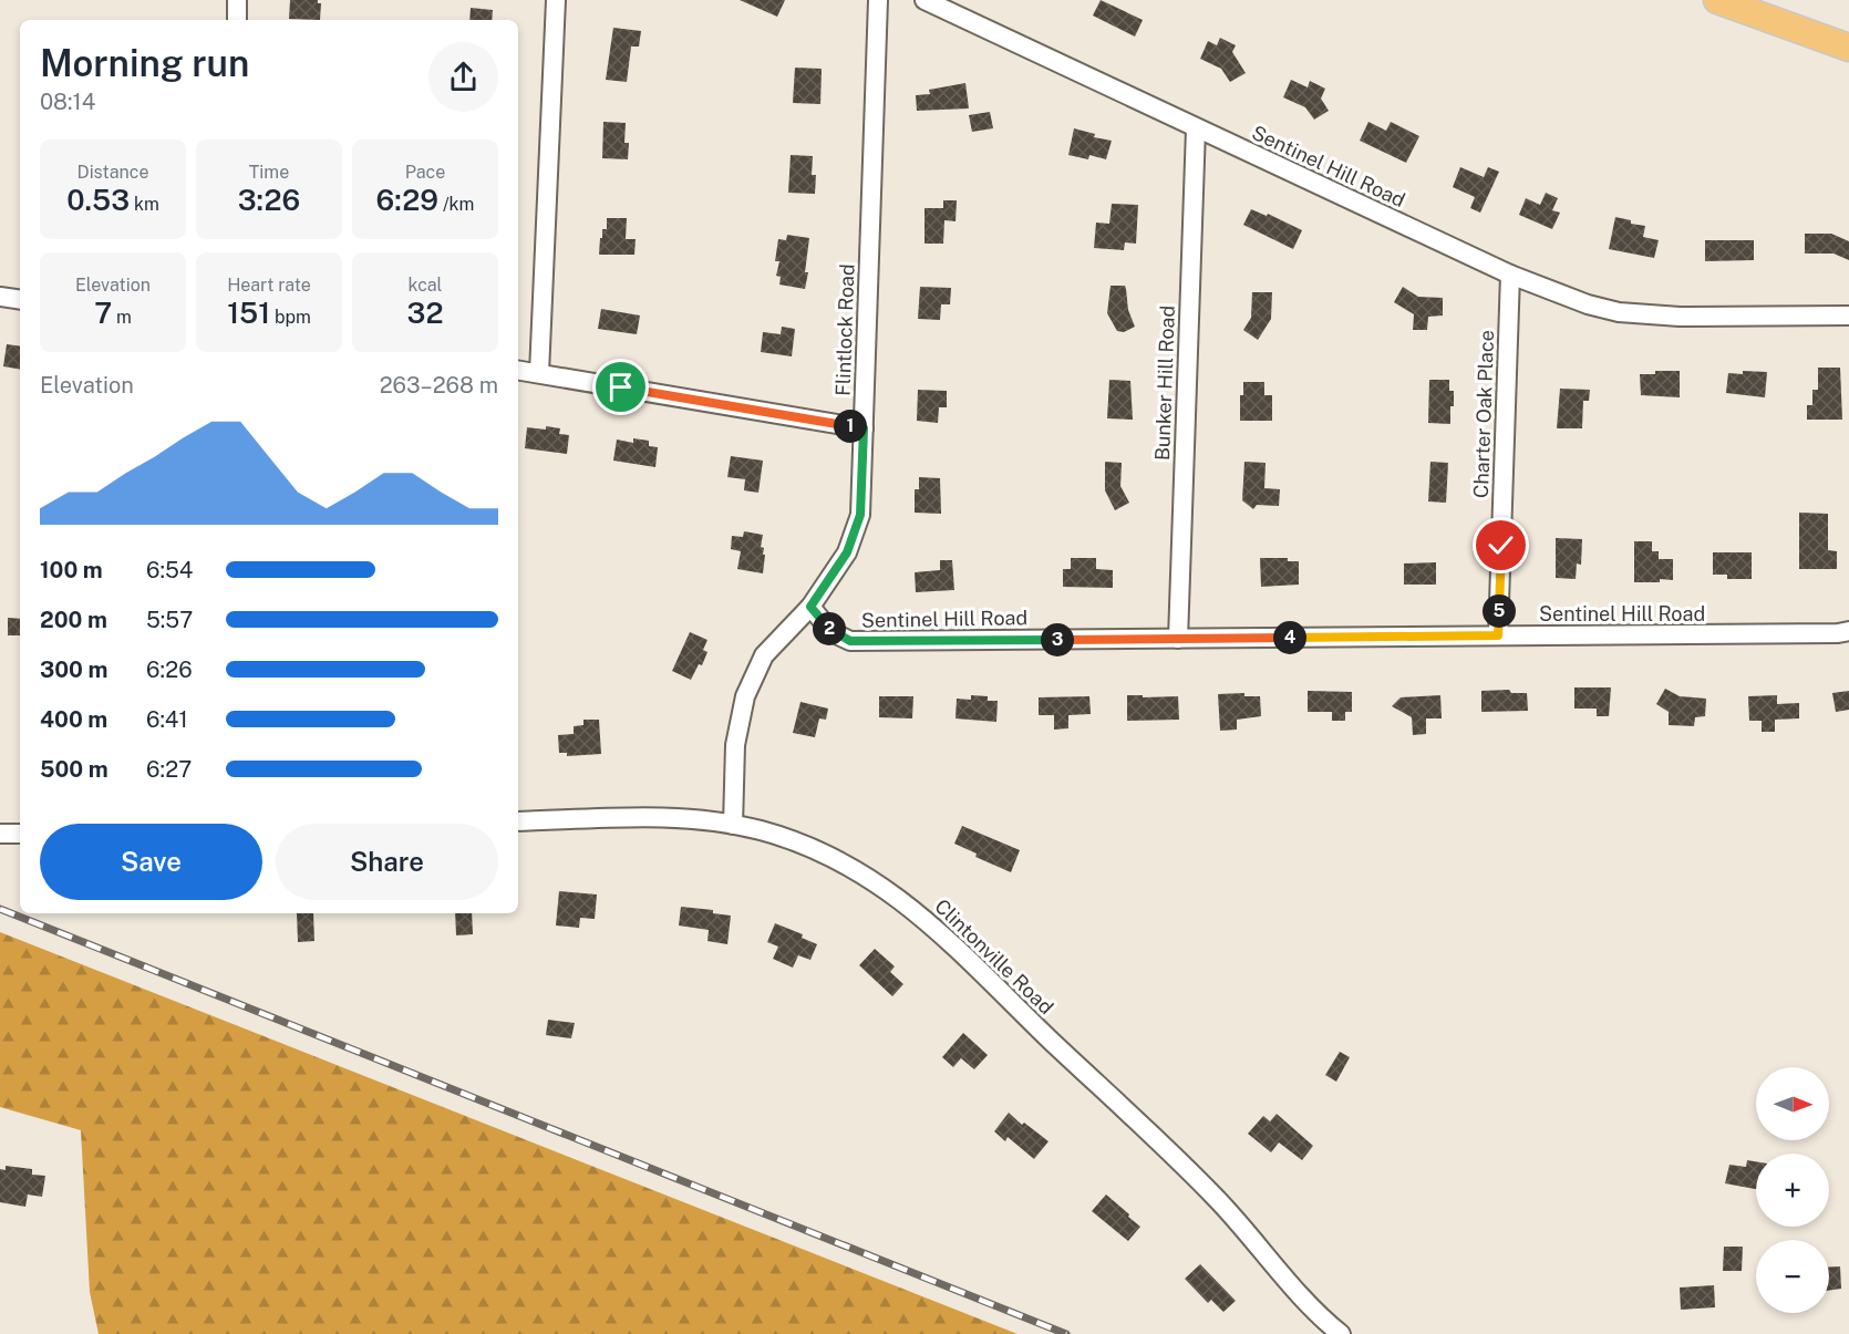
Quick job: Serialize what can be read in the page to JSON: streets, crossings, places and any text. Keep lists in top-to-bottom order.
{
  "streets": {
    "street": [
      "Sentinel Hill Road",
      "Flintlock Road",
      "Bunker Hill Road",
      "Charter Oak Place",
      "Clintonville Road"
    ]
  },
  "crossings": [
    ["Sentinel Hill Road", "Flintlock Road"],
    ["Sentinel Hill Road", "Bunker Hill Road"],
    ["Sentinel Hill Road", "Charter Oak Place"],
    ["Flintlock Road", "Clintonville Road"]
  ],
  "north": "right",
  "page": {
    "heading": ["Morning run", "08:14"],
    "stats": [
      ["Distance", "0.53 km"],
      ["Time", "3:26"],
      ["Pace", "6:29 /km"],
      ["Elevation", "7 m"],
      ["Heart rate", "151 bpm"],
      ["kcal", "32"]
    ],
    "chart": ["Elevation", "263–268 m"],
    "pins": [
      "1",
      "5",
      "2",
      "4",
      "3"
    ],
    "list": [
      {
        "name": "100 m",
        "note": "6:54"
      },
      {
        "name": "200 m",
        "note": "5:57"
      },
      {
        "name": "300 m",
        "note": "6:26"
      },
      {
        "name": "400 m",
        "note": "6:41"
      },
      {
        "name": "500 m",
        "note": "6:27"
      }
    ],
    "buttons": ["Save", "Share"],
    "map_buttons": ["+", "−"]
  }
}
